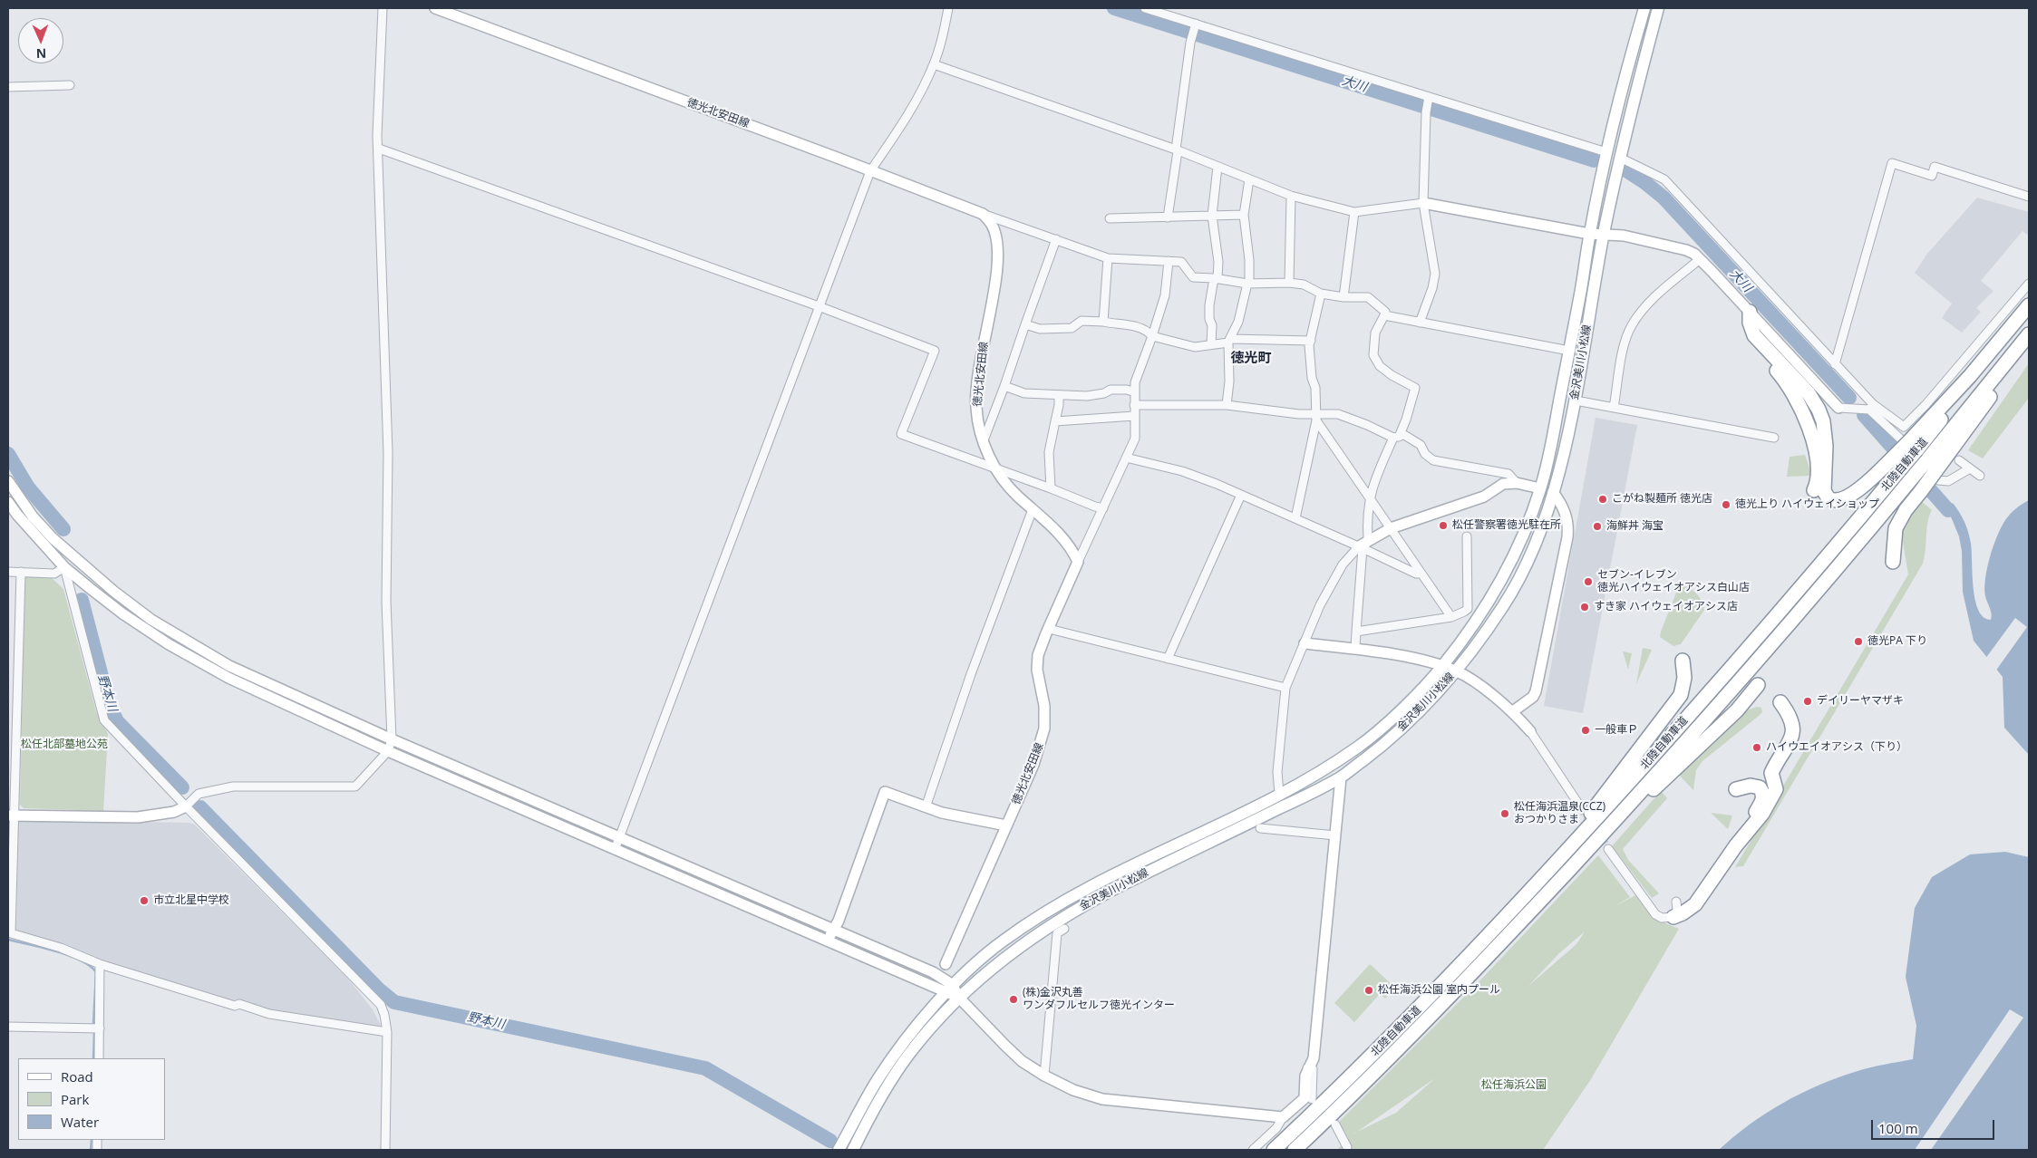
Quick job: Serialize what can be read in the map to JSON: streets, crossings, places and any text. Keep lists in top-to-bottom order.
{
  "streets": {
    "highway": ["北陸自動車道"],
    "main road": ["金沢美川小松線"],
    "street": ["徳光北安田線"]
  },
  "districts": ["徳光町"],
  "water": ["大川", "野本川"],
  "parks": ["松任北部墓地公苑", "松任海浜公園"],
  "places": [
    "こがね製麺所 徳光店",
    "徳光上り ハイウェイショップ",
    "松任警察署徳光駐在所",
    "海鮮丼 海宝",
    "セブン-イレブン 徳光ハイウェイオアシス白山店",
    "すき家 ハイウェイオアシス店",
    "徳光PA 下り",
    "デイリーヤマザキ",
    "一般車Ｐ",
    "ハイウエイオアシス（下り）",
    "松任海浜温泉(CCZ) おつかりさま",
    "市立北星中学校",
    "松任海浜公園 室内プール",
    "(株)金沢丸善 ワンダフルセルフ徳光インター"
  ],
  "legend": ["Road", "Park", "Water"],
  "scale_bar": "100 m",
  "north": "bottom"
}
